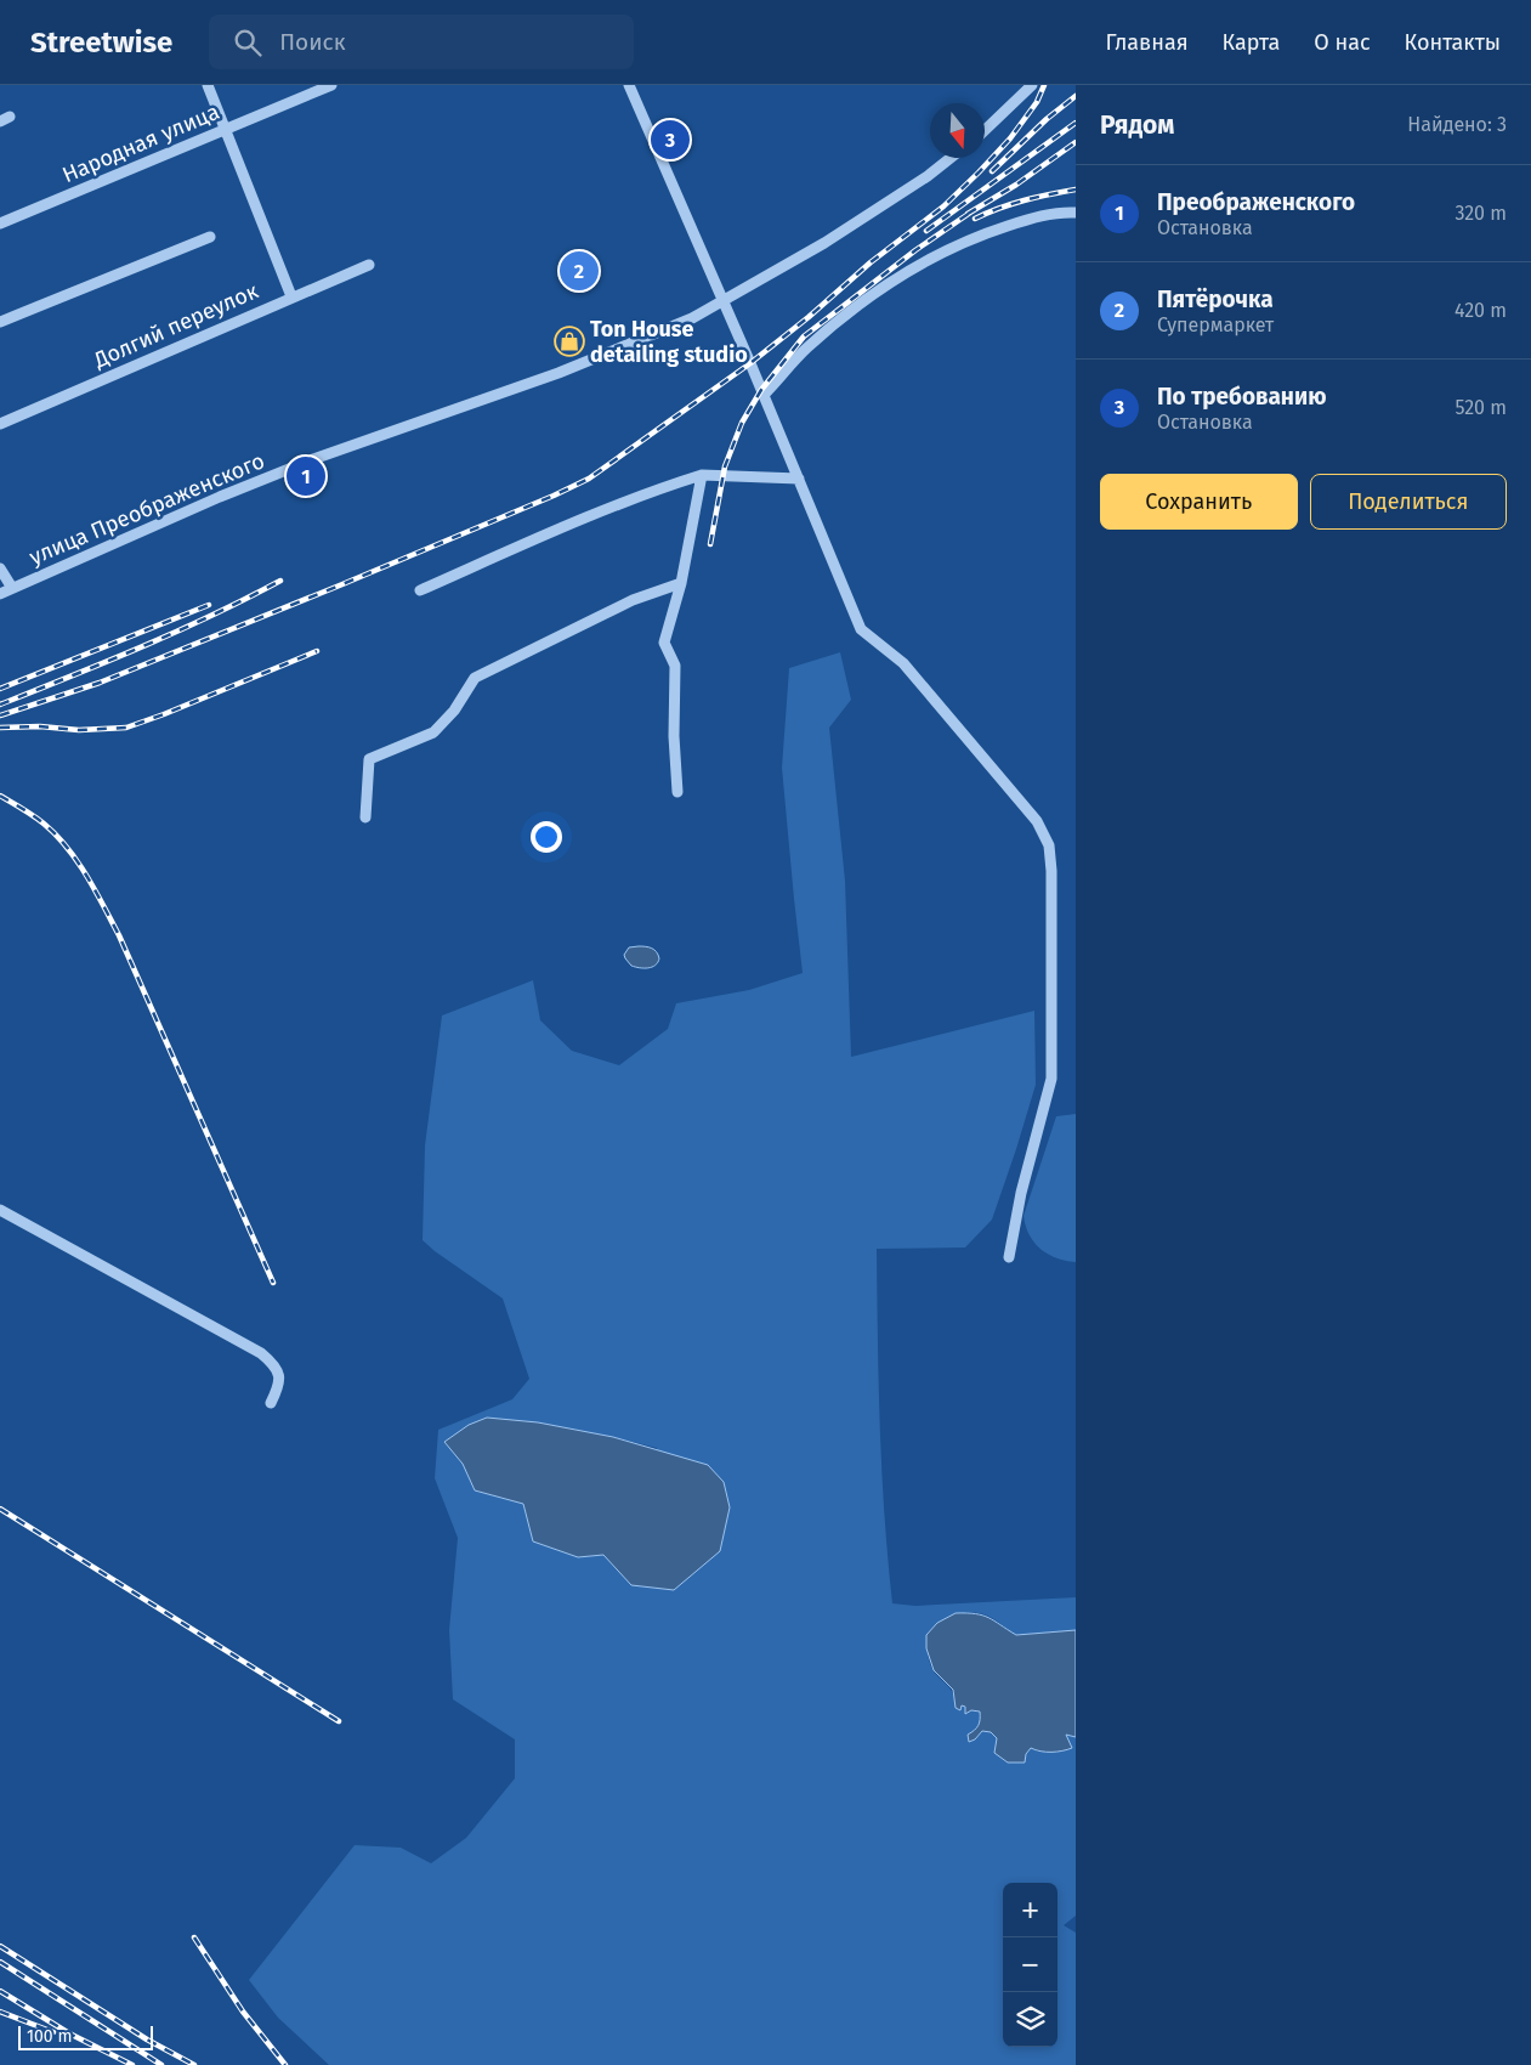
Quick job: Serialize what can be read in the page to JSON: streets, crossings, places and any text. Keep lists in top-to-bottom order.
{
  "streets": {
    "street": ["Народная улица", "Долгий переулок", "улица Преображенского"]
  },
  "places": {
    "shop": ["Ton House detailing studio"]
  },
  "scale_bar": "100 m",
  "north": "bottom",
  "page": {
    "header": "Streetwise",
    "search": "Поиск",
    "nav": [
      "Главная",
      "Карта",
      "О нас",
      "Контакты"
    ],
    "heading": ["Рядом", "Найдено: 3"],
    "pins": ["3", "2", "1"],
    "list": [
      {
        "mark": "1",
        "name": "Преображенского",
        "note": "Остановка",
        "value": "320 m"
      },
      {
        "mark": "2",
        "name": "Пятёрочка",
        "note": "Супермаркет",
        "value": "420 m"
      },
      {
        "mark": "3",
        "name": "По требованию",
        "note": "Остановка",
        "value": "520 m"
      }
    ],
    "buttons": ["Сохранить", "Поделиться"],
    "map_buttons": ["+", "−"],
    "scale": "100 m"
  }
}
